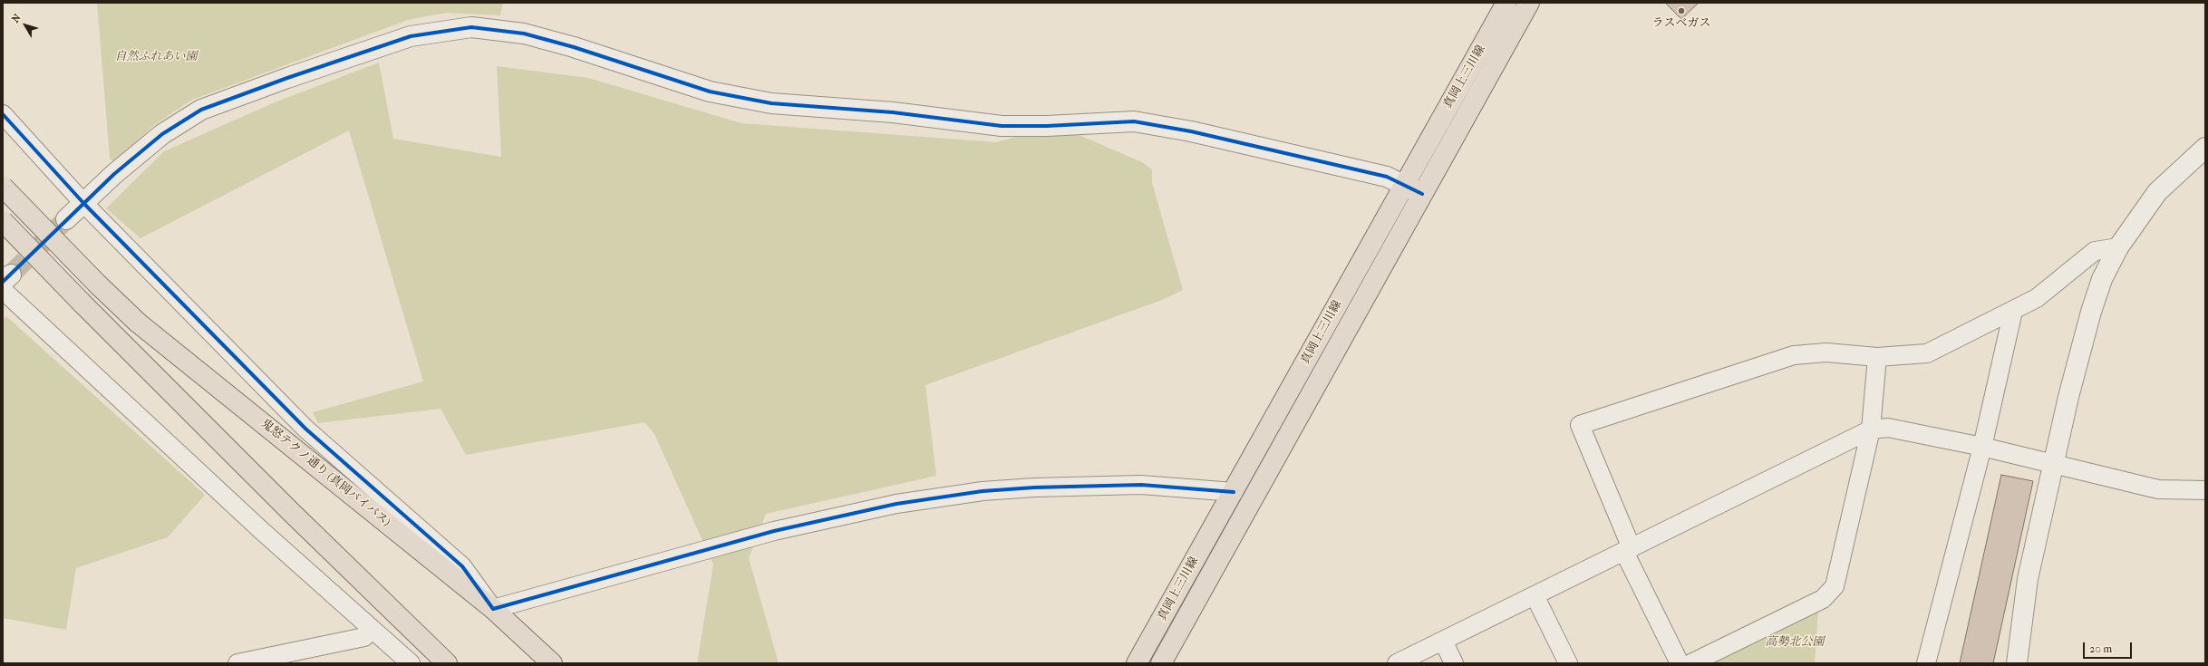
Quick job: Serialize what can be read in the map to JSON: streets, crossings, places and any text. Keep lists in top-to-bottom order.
{
  "streets": {
    "main road": ["真岡上三川線", "鬼怒テクノ通り (真岡バイパス)"]
  },
  "parks": ["自然ふれあい園", "高勢北公園"],
  "places": ["ラスベガス"],
  "scale_bar": "20 m",
  "north": "top left"
}
